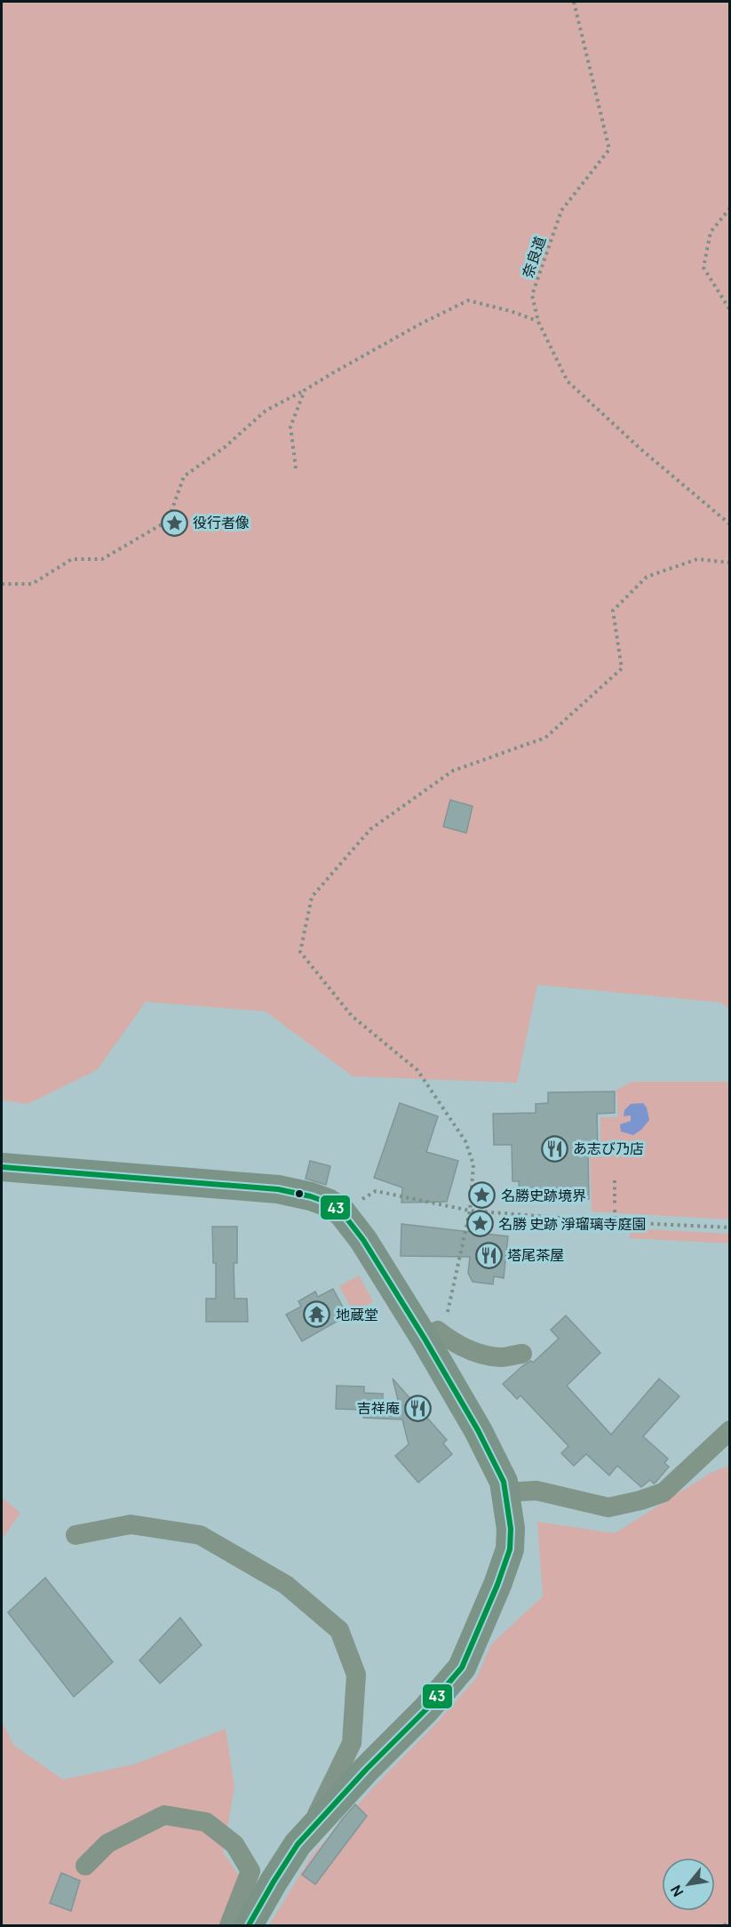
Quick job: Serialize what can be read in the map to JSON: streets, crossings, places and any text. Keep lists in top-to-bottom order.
{
  "streets": {
    "path": ["奈良道"]
  },
  "places": {
    "place": ["役行者像", "名勝史跡境界", "名勝 史跡 淨瑠璃寺庭園"],
    "restaurant": ["あ志び乃店", "塔尾茶屋", "吉祥庵"],
    "temple": ["地蔵堂"]
  },
  "lines": ["transit line 43"],
  "north": "bottom left"
}
